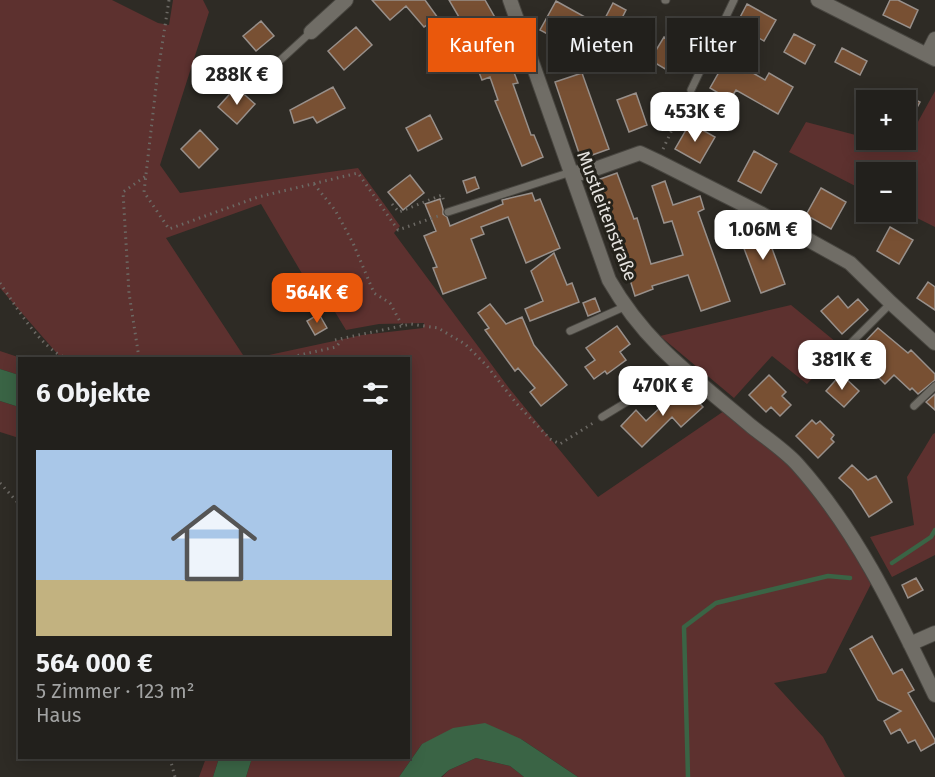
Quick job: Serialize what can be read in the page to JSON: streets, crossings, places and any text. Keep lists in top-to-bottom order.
{
  "streets": {
    "street": ["Mustleitenstraße"]
  },
  "page": {
    "chip": ["Kaufen", "Mieten", "Filter"],
    "price": [
      "288K €",
      "453K €",
      "1.06M €",
      "564K €",
      "381K €",
      "470K €"
    ],
    "map_buttons": ["+", "−"],
    "heading": "6 Objekte",
    "list": [
      {
        "name": "564 000 €",
        "note": "5 Zimmer · 123 m² · Haus"
      }
    ]
  }
}
